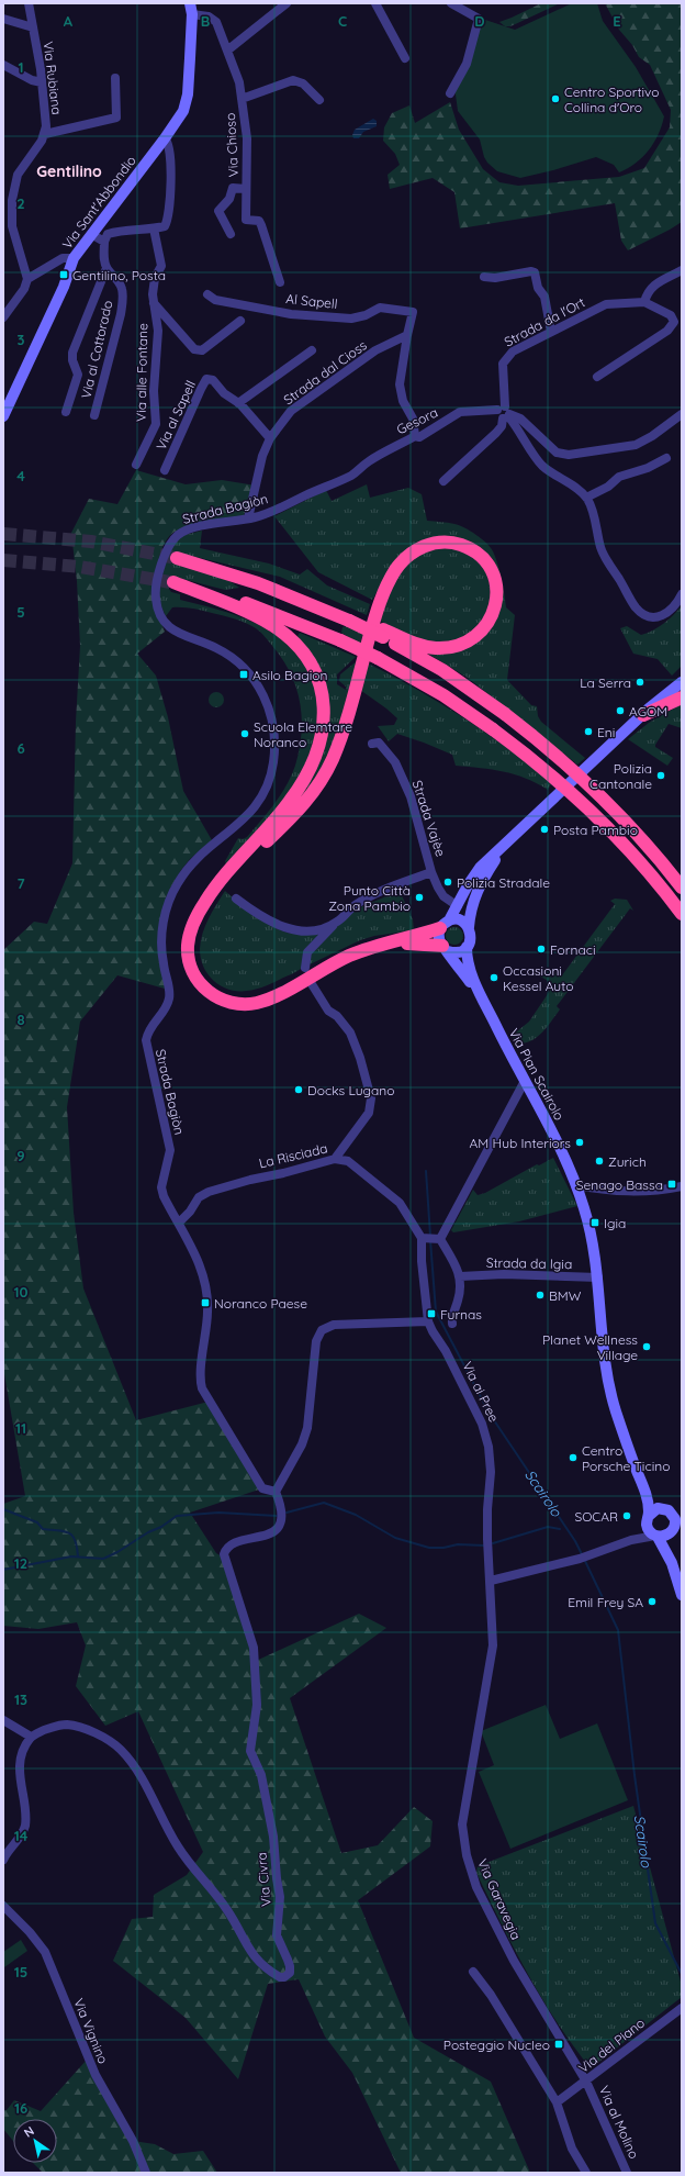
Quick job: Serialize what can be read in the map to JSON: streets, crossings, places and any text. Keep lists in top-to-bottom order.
{
  "streets": {
    "main road": ["Via Sant'Abbondio", "Via Pian Scairolo"],
    "street": [
      "Via Rubiana",
      "Via Chioso",
      "Al Sapell",
      "Strada da l'Ort",
      "Via al Cottorado",
      "Via alle Fontane",
      "Strada dal Cioss",
      "Via al Sapell",
      "Gesora",
      "Strada Bagiòn",
      "Strada Vajèe",
      "La Risciada",
      "Strada da Igia",
      "Via ai Pree",
      "Via Civra",
      "Via Garavegia",
      "Via Vignino",
      "Via del Piano",
      "Via al Molino"
    ]
  },
  "crossings": [
    ["Via Chioso", "Via Sant'Abbondio"],
    ["Al Sapell", "Strada dal Cioss"],
    ["Strada da l'Ort", "Gesora"],
    ["Strada dal Cioss", "Via al Sapell"],
    ["Strada dal Cioss", "Strada Bagiòn"],
    ["Gesora", "Strada Bagiòn"],
    ["Strada Bagiòn", "La Risciada"],
    ["Via Pian Scairolo", "Strada da Igia"],
    ["La Risciada", "Via ai Pree"],
    ["Via ai Pree", "Via Garavegia"],
    ["Via Garavegia", "Via del Piano"],
    ["Via Garavegia", "Via al Molino"],
    ["Via del Piano", "Via al Molino"]
  ],
  "districts": ["Gentilino"],
  "water": ["Scairolo"],
  "places": {
    "other": [
      "Centro Sportivo Collina d'Oro",
      "La Serra",
      "AGOM",
      "Eni",
      "Scuola Elemtare Noranco",
      "Polizia Cantonale",
      "Posta Pambio",
      "Polizia Stradale",
      "Punto Città Zona Pambio",
      "Fornaci",
      "Occasioni Kessel Auto",
      "Docks Lugano",
      "AM Hub Interiors",
      "Zurich",
      "BMW",
      "Planet Wellness Village",
      "Centro Porsche Ticino",
      "SOCAR",
      "Emil Frey SA"
    ],
    "transit": [
      "Gentilino, Posta",
      "Asilo Bagion",
      "Senago Bassa",
      "Igia",
      "Noranco Paese",
      "Furnas",
      "Posteggio Nucleo"
    ]
  },
  "north": "top left",
  "grid": {
    "columns": [
      "A",
      "B",
      "C",
      "D",
      "E"
    ],
    "rows": [
      "1",
      "2",
      "3",
      "4",
      "5",
      "6",
      "7",
      "8",
      "9",
      "10",
      "11",
      "12",
      "13",
      "14",
      "15",
      "16"
    ]
  }
}
